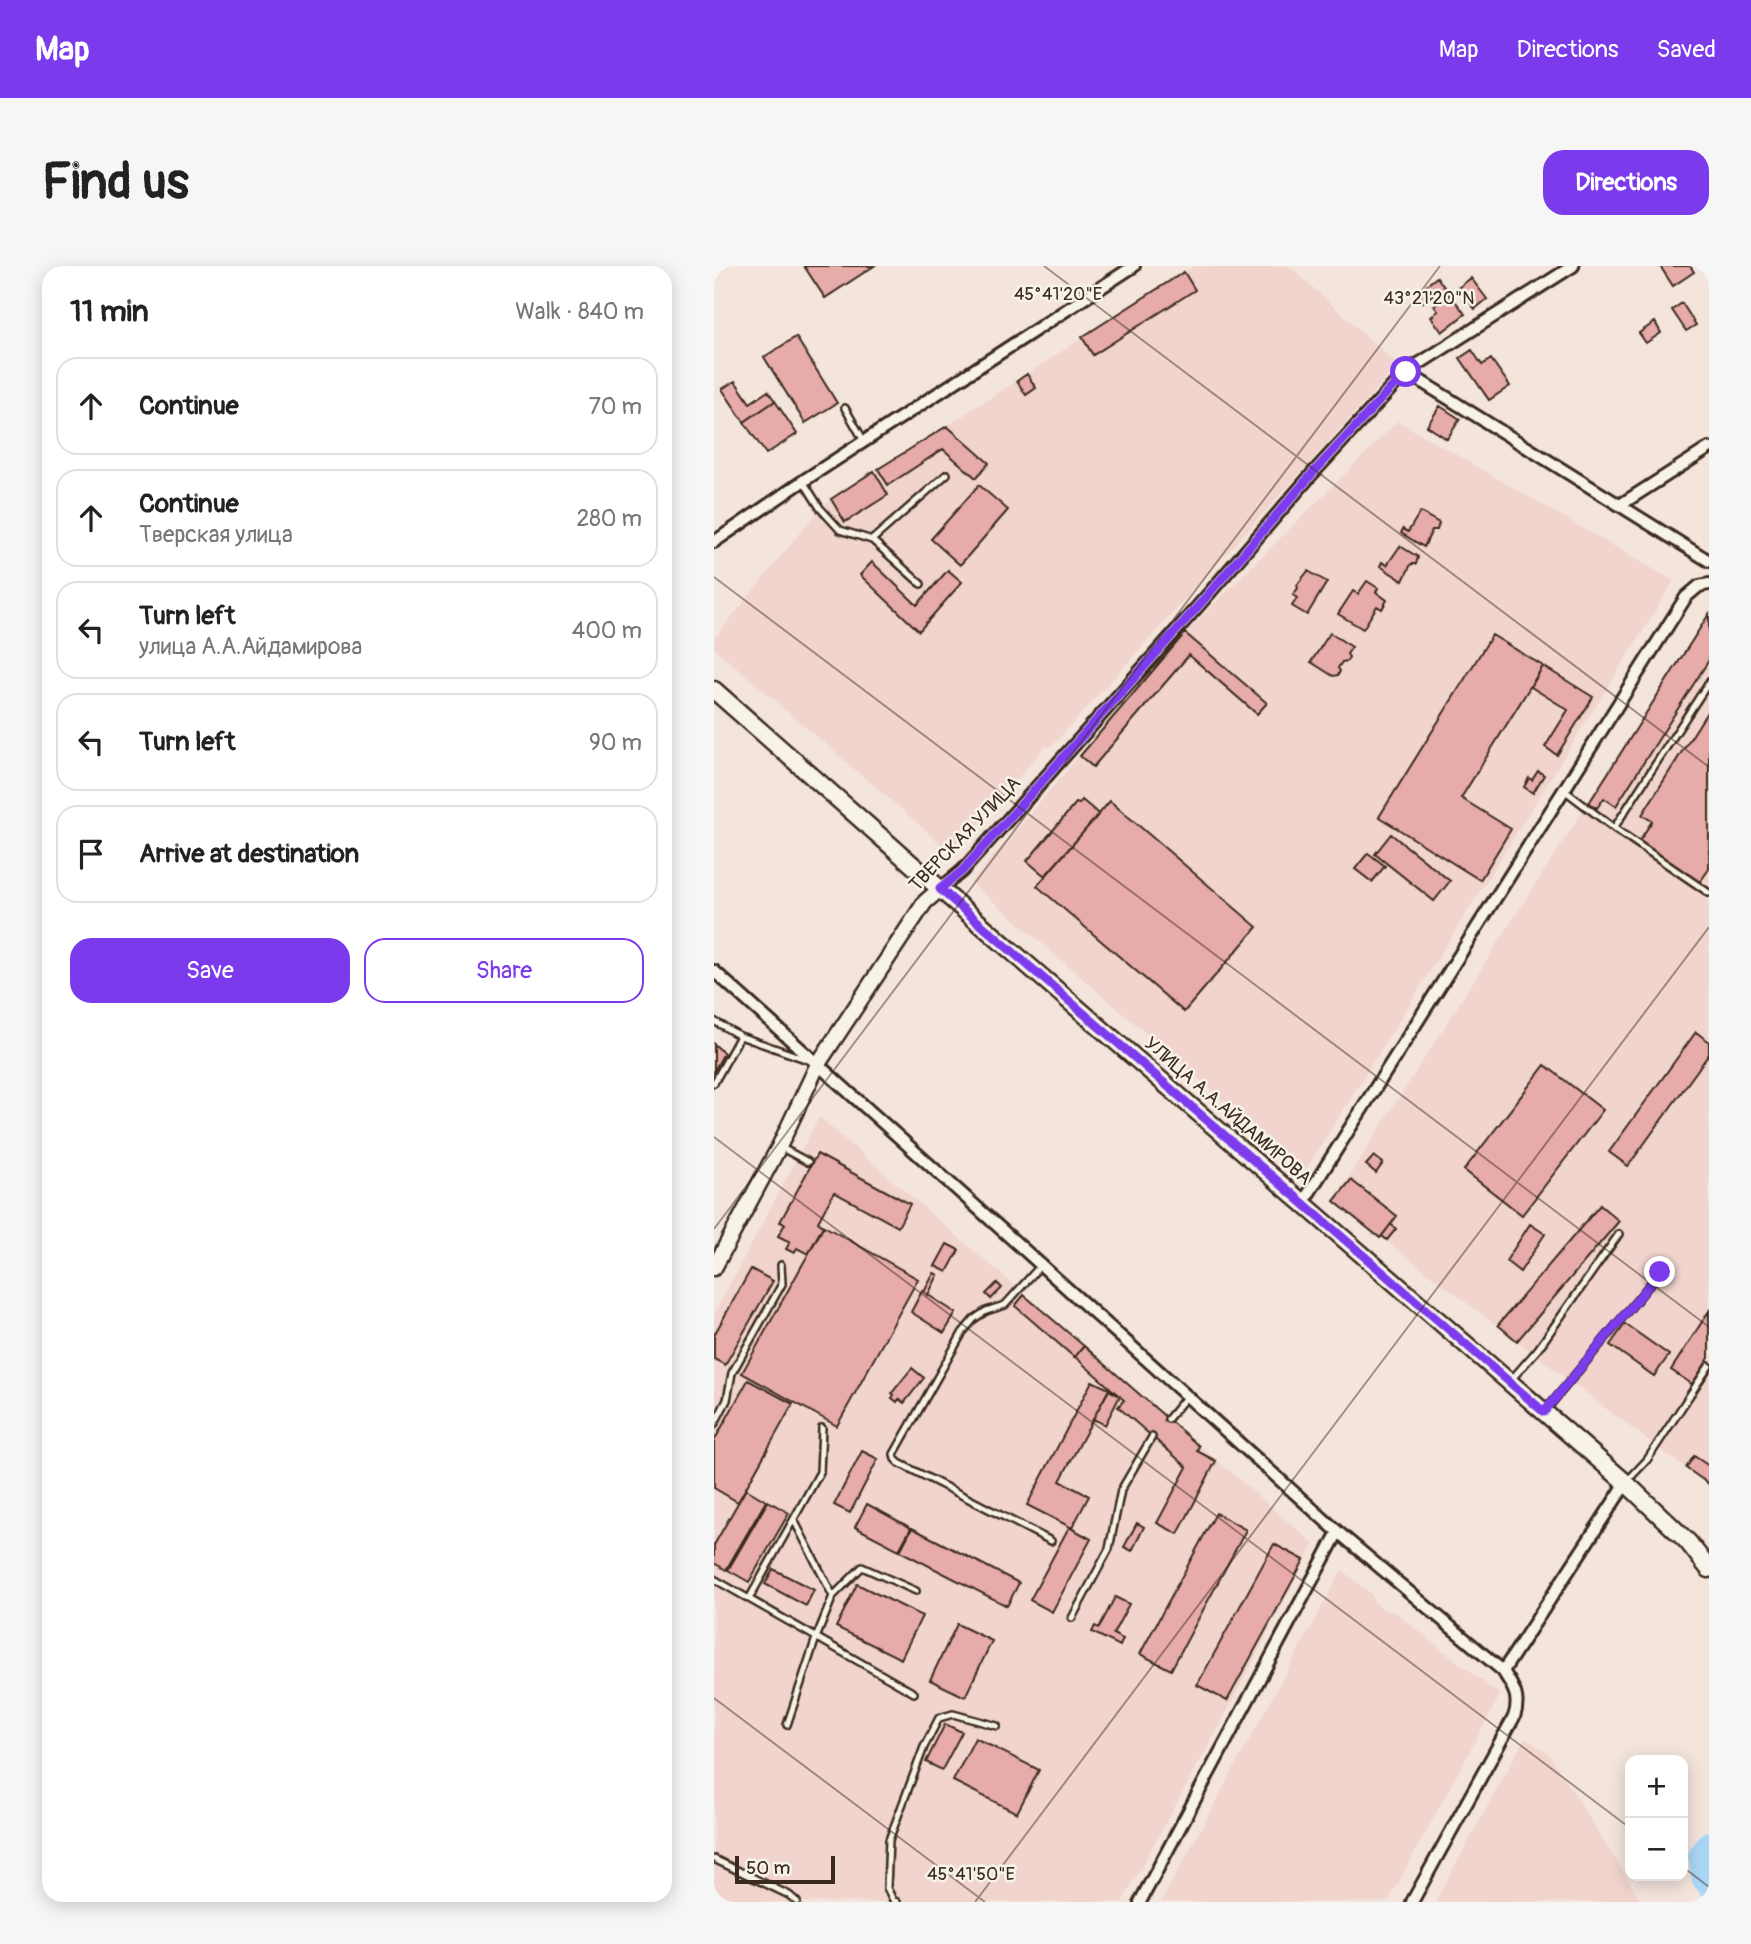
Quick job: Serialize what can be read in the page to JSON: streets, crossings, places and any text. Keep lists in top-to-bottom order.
{
  "streets": {
    "main road": ["УЛИЦА А.А.АЙДАМИРОВА"],
    "street": ["ТВЕРСКАЯ УЛИЦА"]
  },
  "crossings": [
    ["ТВЕРСКАЯ УЛИЦА", "УЛИЦА А.А.АЙДАМИРОВА"]
  ],
  "scale_bar": "50 m",
  "page": {
    "header": "Map",
    "nav": ["Map", "Directions", "Saved"],
    "buttons": [
      "Directions",
      ["Save", "Share"]
    ],
    "title": "Find us",
    "heading": ["11 min", "Walk · 840 m"],
    "list": [
      ["Continue", "70 m"],
      ["Continue", "Тверская улица", "280 m"],
      ["Turn left", "улица А.А.Айдамирова", "400 m"],
      ["Turn left", "90 m"],
      "Arrive at destination"
    ],
    "map_buttons": ["+", "−"],
    "scale": "50 m"
  },
  "coordinates": ["45°41'20\"E", "43°21'20\"N", "45°41'50\"E"]
}
